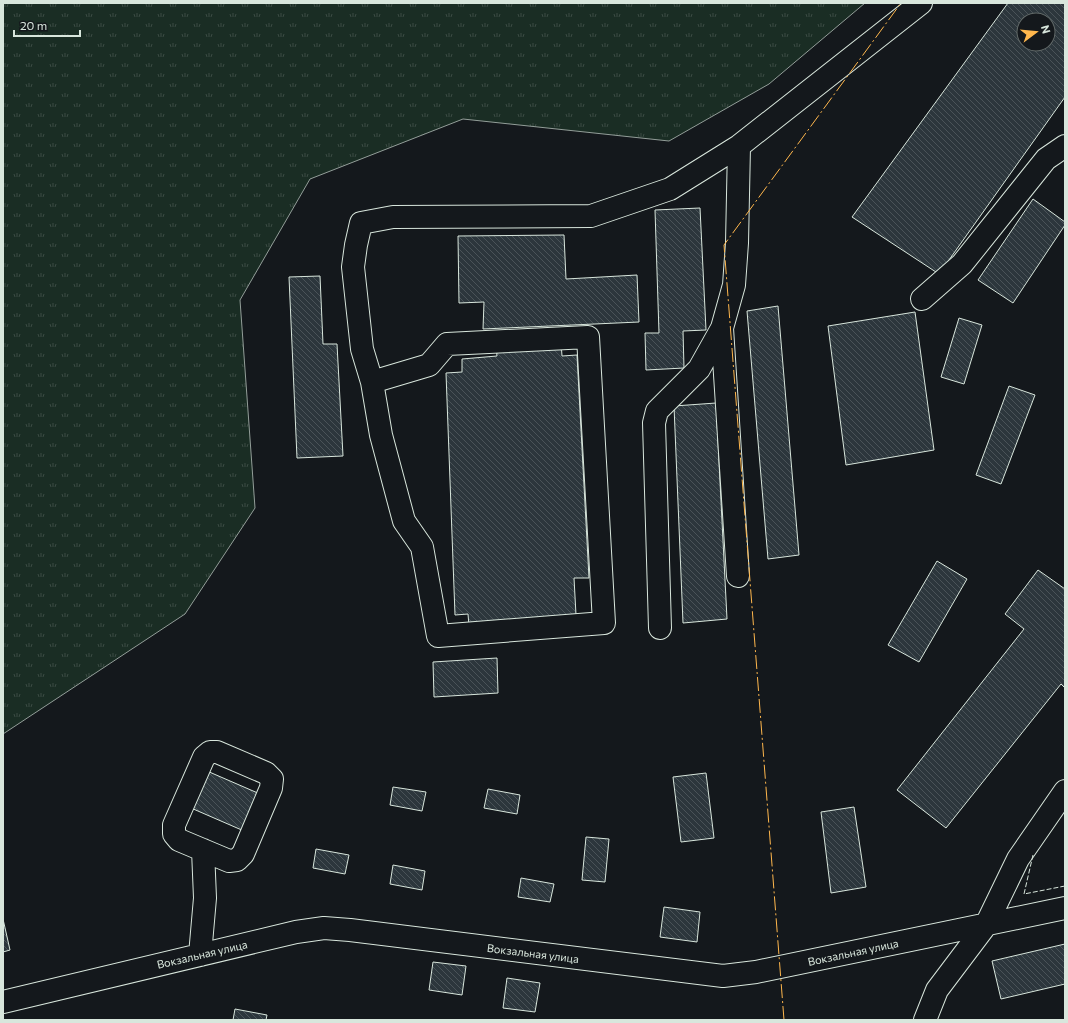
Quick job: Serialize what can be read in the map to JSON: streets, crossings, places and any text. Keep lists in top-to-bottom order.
{
  "streets": {
    "street": ["Вокзальная улица"]
  },
  "scale_bar": "20 m",
  "north": "right"
}
